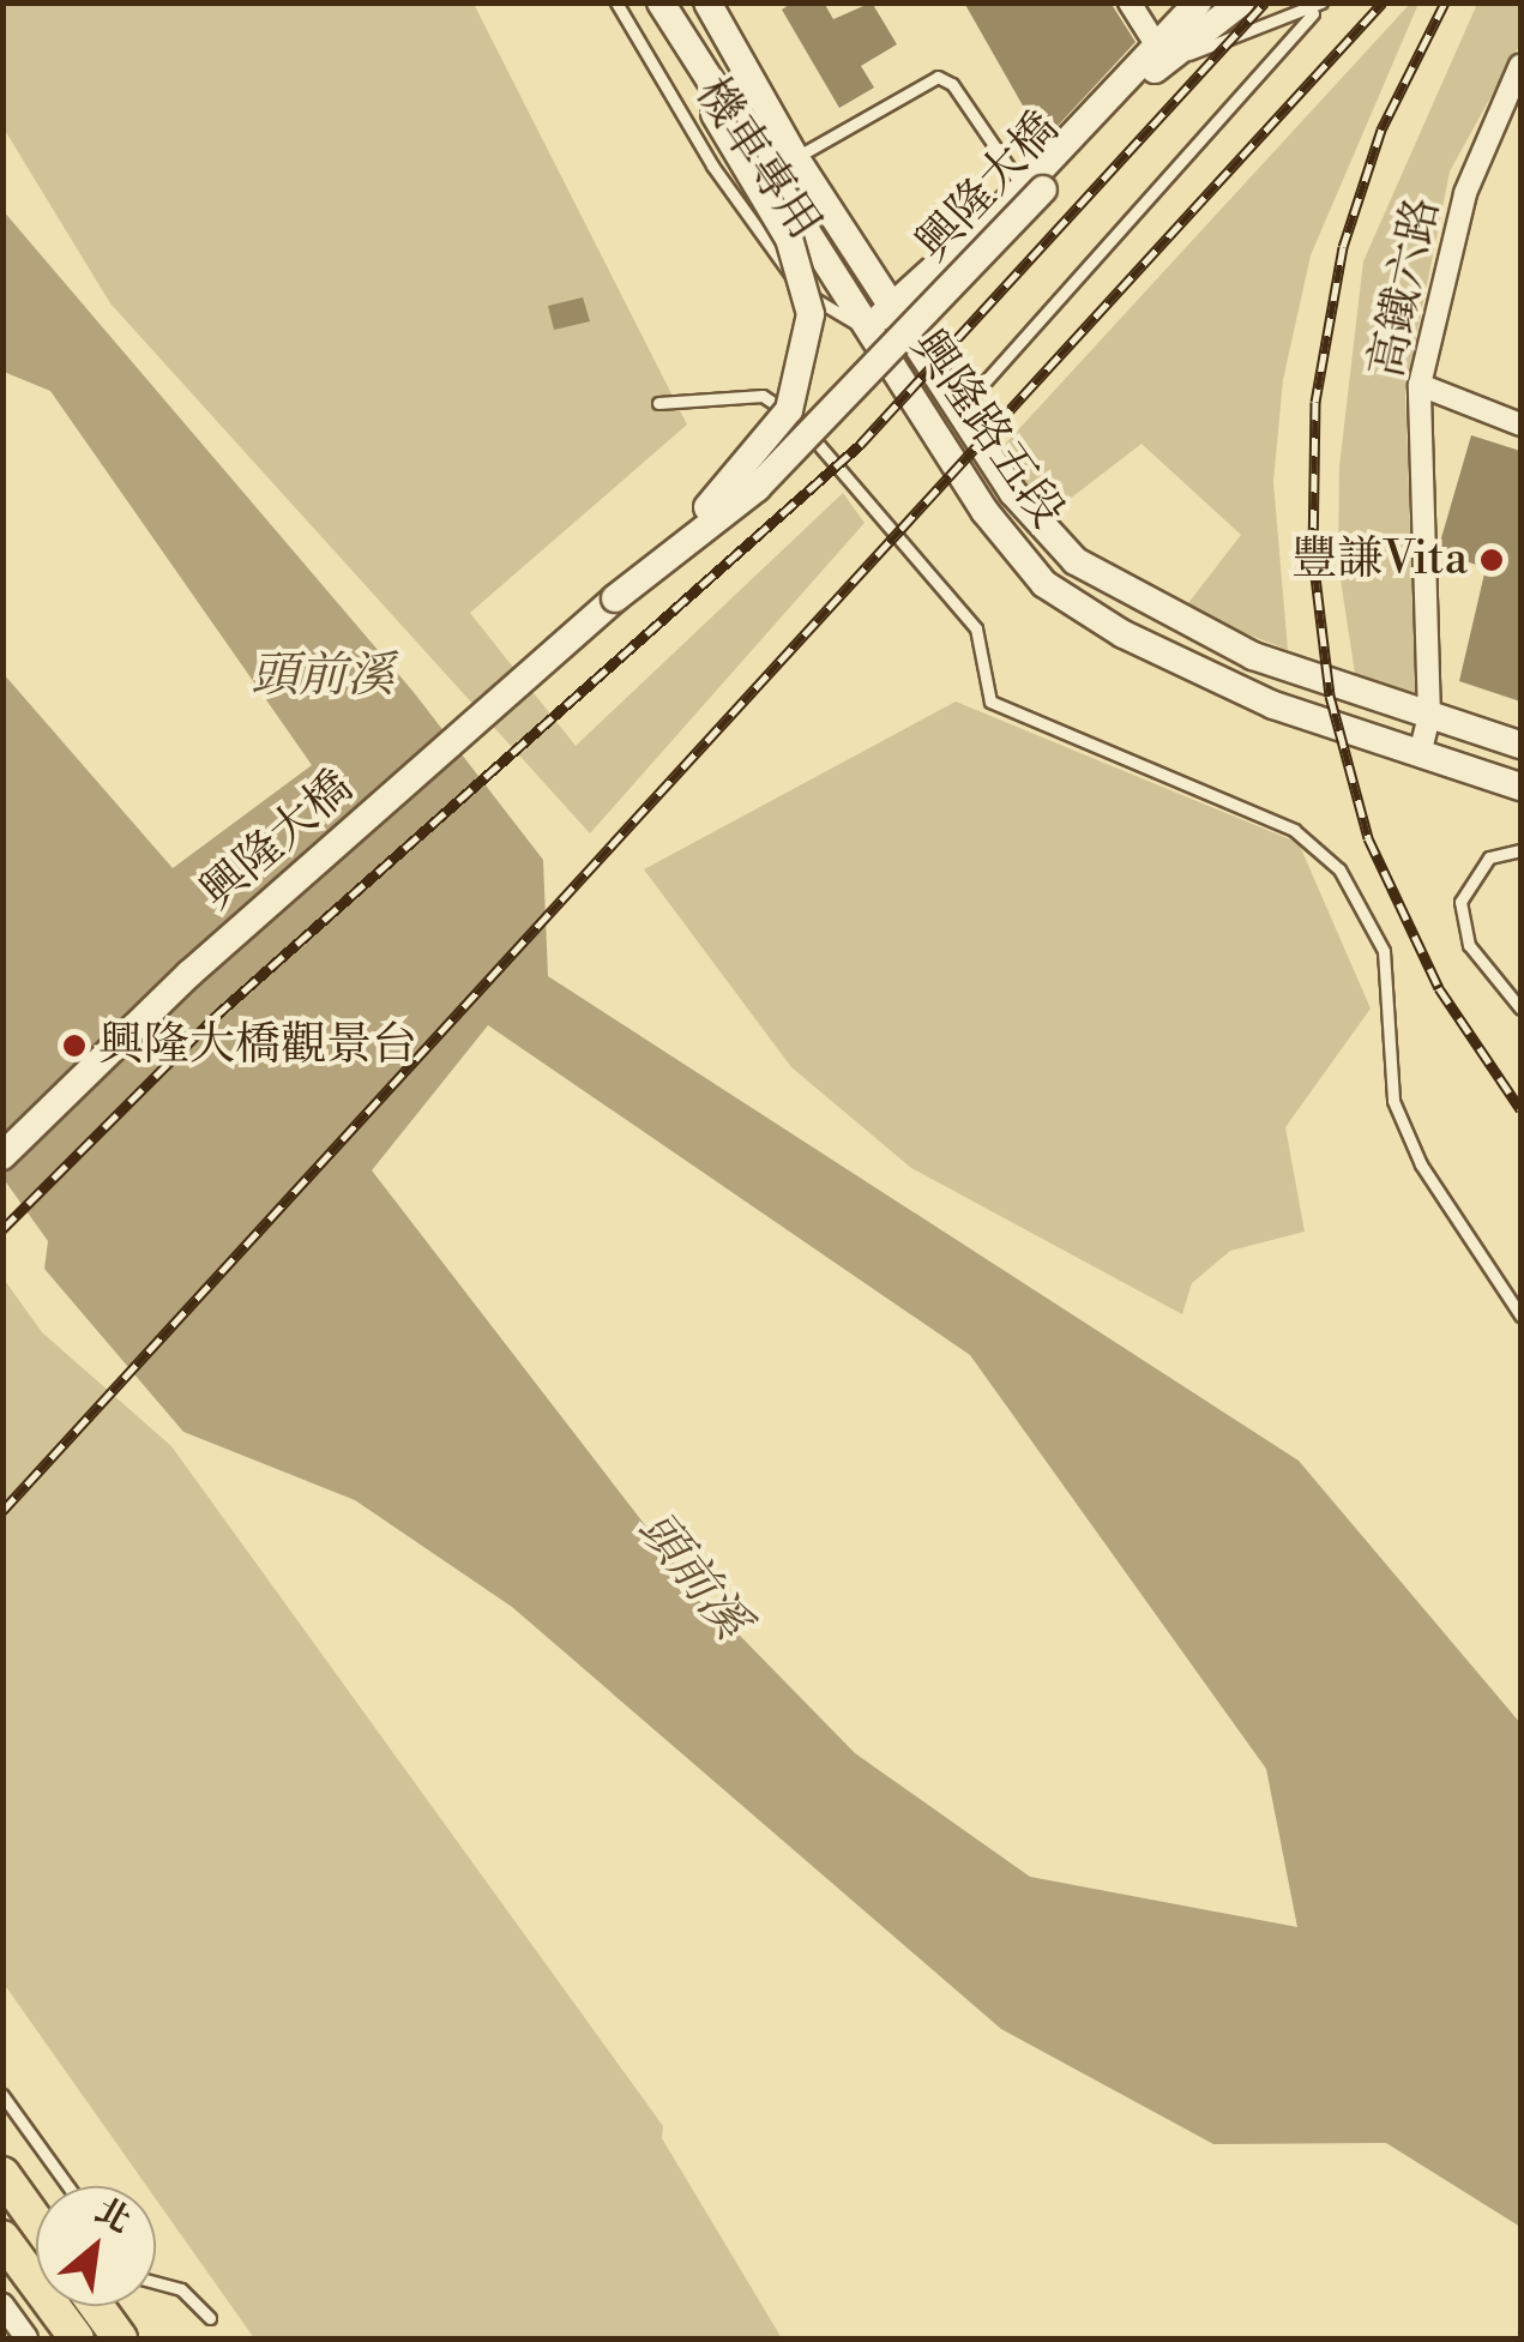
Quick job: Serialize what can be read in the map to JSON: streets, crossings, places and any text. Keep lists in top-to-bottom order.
{
  "streets": {
    "street": ["興隆大橋", "高鐵六路", "興隆路五段"],
    "lane": ["機車專用"]
  },
  "crossings": [
    ["機車專用", "興隆路五段"],
    ["高鐵六路", "興隆路五段"]
  ],
  "water": ["頭前溪"],
  "places": ["豐謙Vita", "興隆大橋觀景台"],
  "north": "top right"
}
